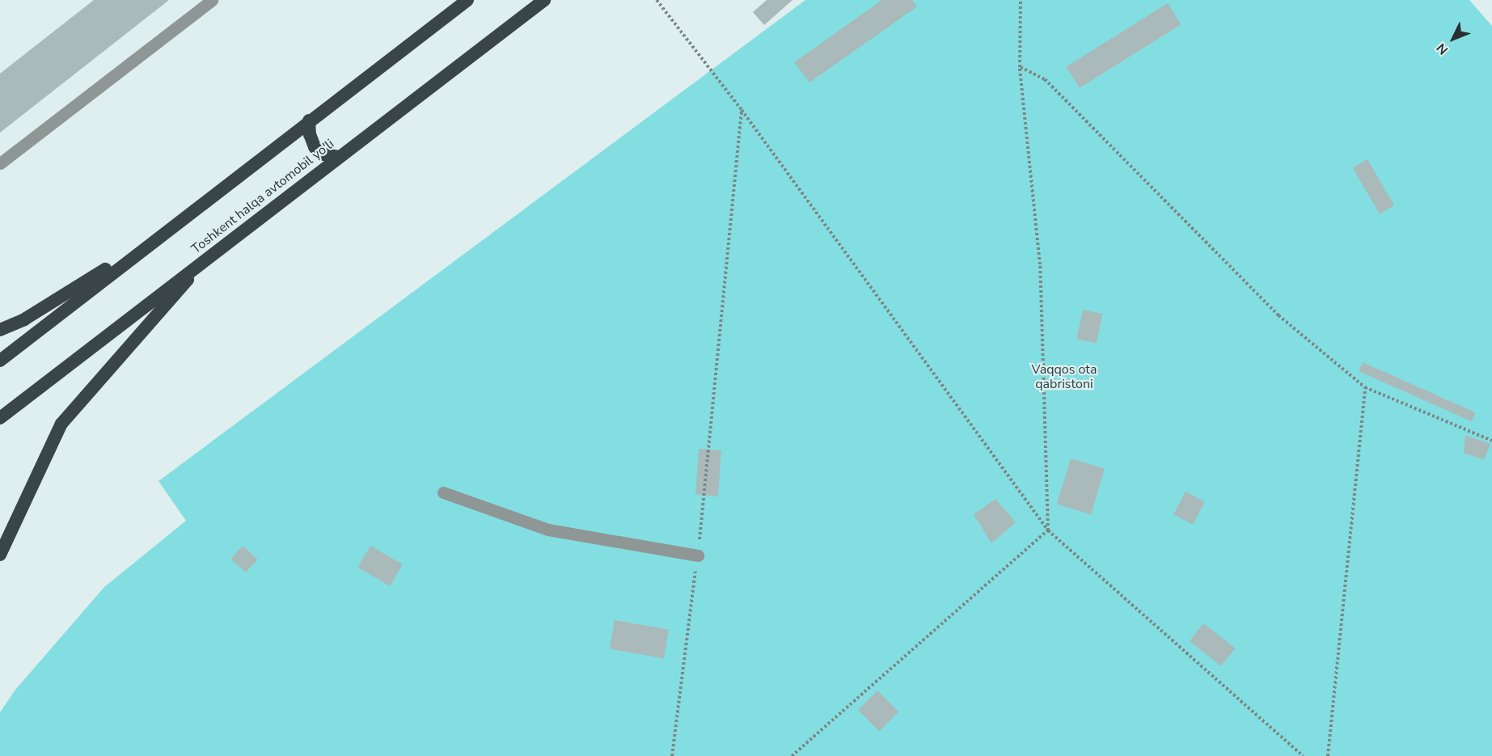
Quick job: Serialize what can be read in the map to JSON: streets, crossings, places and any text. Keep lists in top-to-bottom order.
{
  "streets": {
    "highway": ["Toshkent halqa avtomobil yo'li"]
  },
  "parks": ["Vaqqos ota qabristoni"],
  "north": "bottom left"
}
